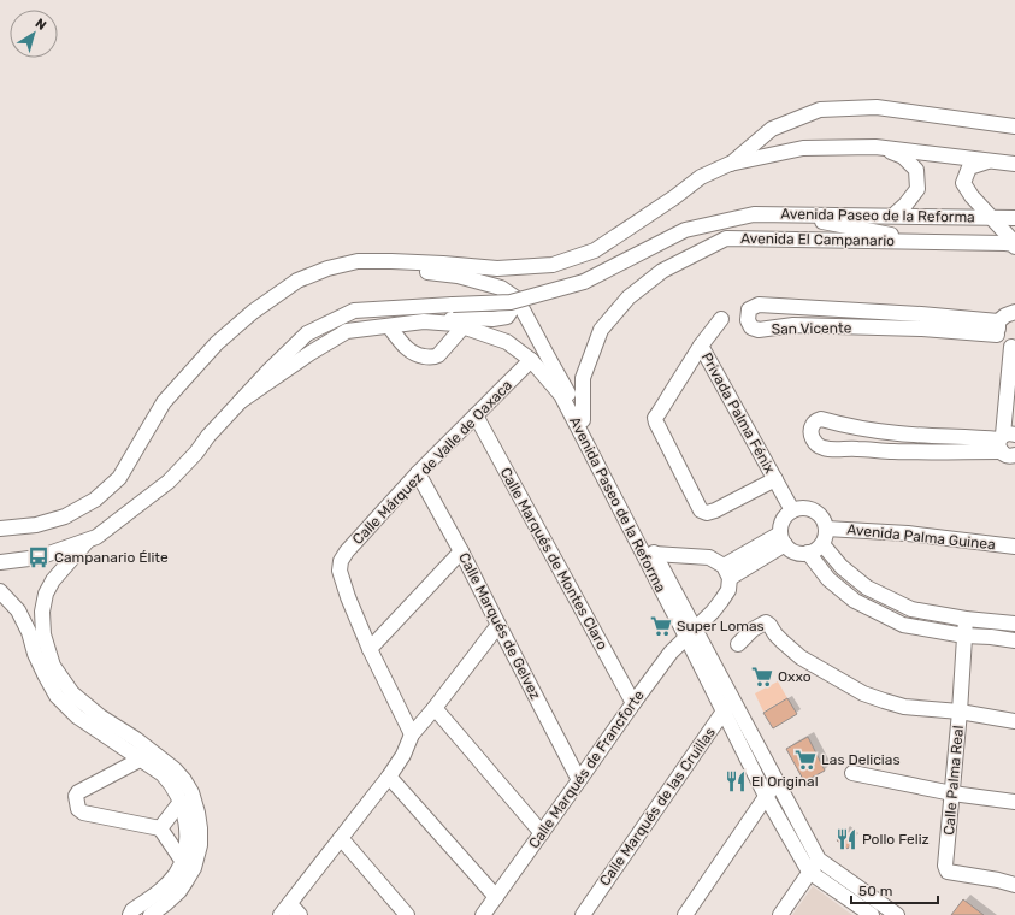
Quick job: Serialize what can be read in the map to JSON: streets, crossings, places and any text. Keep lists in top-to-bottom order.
{
  "streets": {
    "street": [
      "Avenida Paseo de la Reforma",
      "Avenida El Campanario",
      "San Vicente",
      "Privada Palma Fénix",
      "Calle Márquez de Valle de Oaxaca",
      "Avenida Palma Guinea",
      "Calle Marqués de Montes Claro",
      "Calle Marqués de Gelvez",
      "Calle Marqués de Francforte",
      "Calle Palma Real",
      "Calle Marqués de las Cruillas"
    ]
  },
  "crossings": [
    ["Avenida Paseo de la Reforma", "Avenida El Campanario"],
    ["Avenida Paseo de la Reforma", "Calle Márquez de Valle de Oaxaca"],
    ["Avenida Paseo de la Reforma", "Calle Marqués de Francforte"],
    ["Avenida Paseo de la Reforma", "Calle Marqués de las Cruillas"],
    ["Privada Palma Fénix", "Avenida Palma Guinea"],
    ["Calle Márquez de Valle de Oaxaca", "Calle Marqués de Montes Claro"],
    ["Calle Márquez de Valle de Oaxaca", "Calle Marqués de Gelvez"],
    ["Calle Marqués de Montes Claro", "Calle Marqués de Francforte"],
    ["Calle Marqués de Gelvez", "Calle Marqués de Francforte"]
  ],
  "places": {
    "bus stop": ["Campanario Élite"],
    "supermarket": ["Super Lomas", "Oxxo", "Las Delicias"],
    "restaurant": ["El Original", "Pollo Feliz"]
  },
  "scale_bar": "50 m",
  "north": "top right"
}
